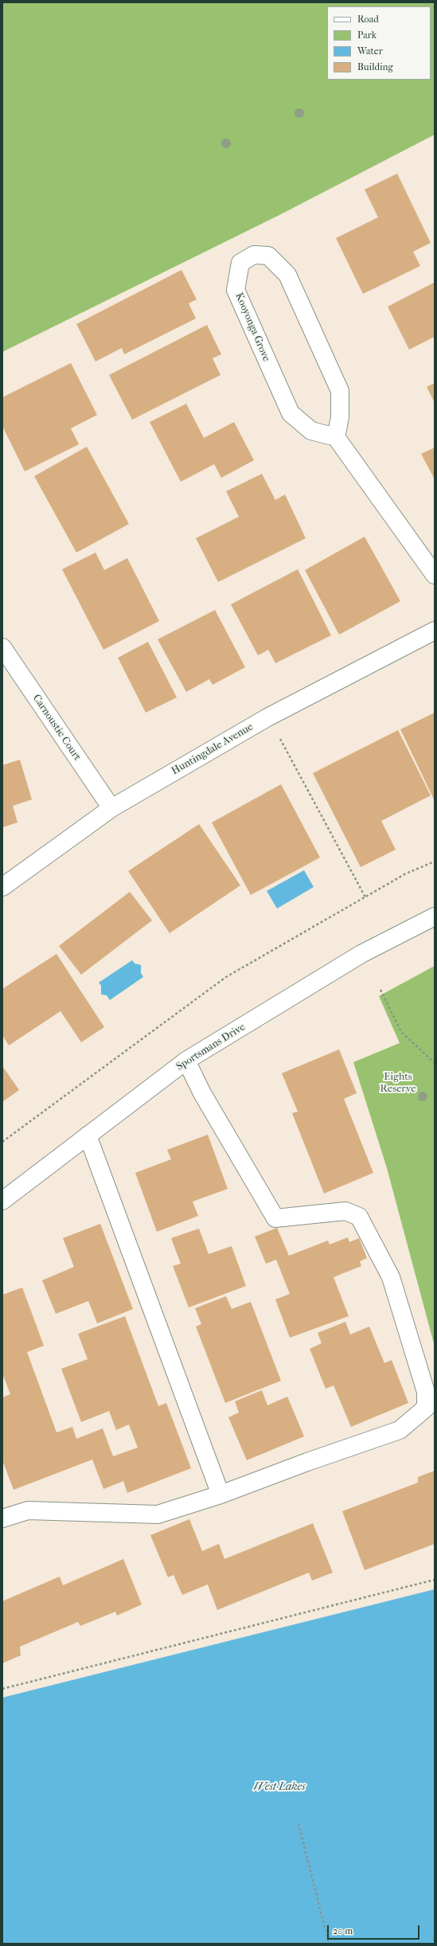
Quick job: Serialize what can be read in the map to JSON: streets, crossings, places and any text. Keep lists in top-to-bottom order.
{
  "streets": {
    "street": [
      "Kooyonga Grove",
      "Carnoustie Court",
      "Huntingdale Avenue",
      "Sportsmans Drive"
    ]
  },
  "crossings": [
    ["Carnoustie Court", "Huntingdale Avenue"]
  ],
  "water": ["West Lakes"],
  "parks": ["Eights Reserve"],
  "legend": [
    "Road",
    "Park",
    "Water",
    "Building"
  ],
  "scale_bar": "20 m"
}
